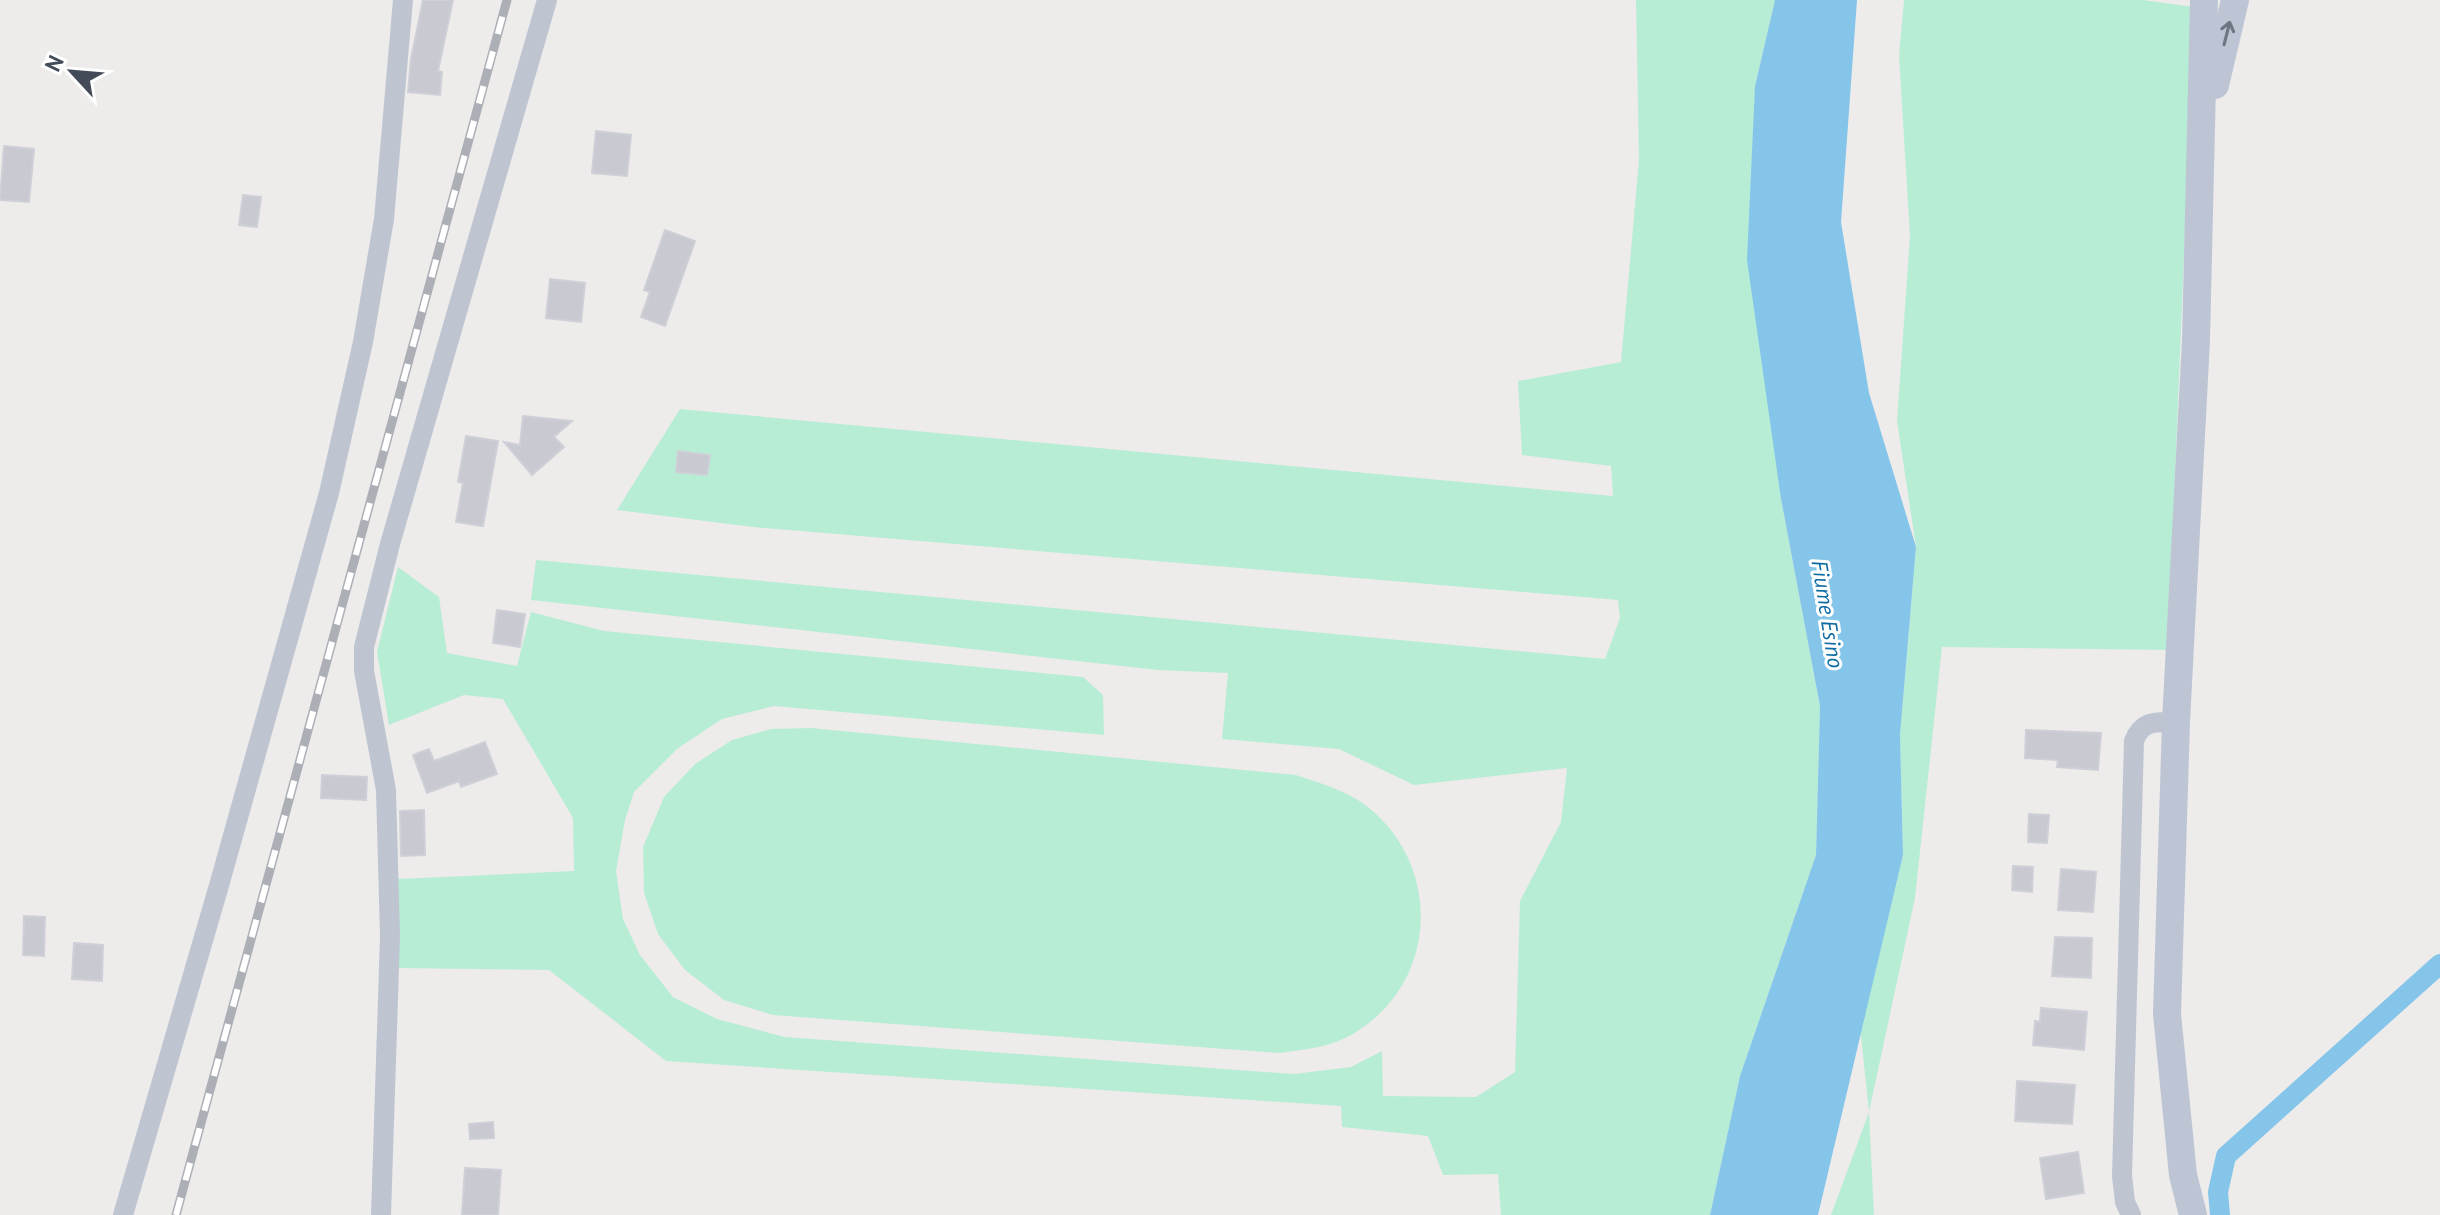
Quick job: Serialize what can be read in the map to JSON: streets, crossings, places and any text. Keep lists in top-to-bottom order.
{
  "water": ["Fiume Esino"],
  "north": "top left"
}
